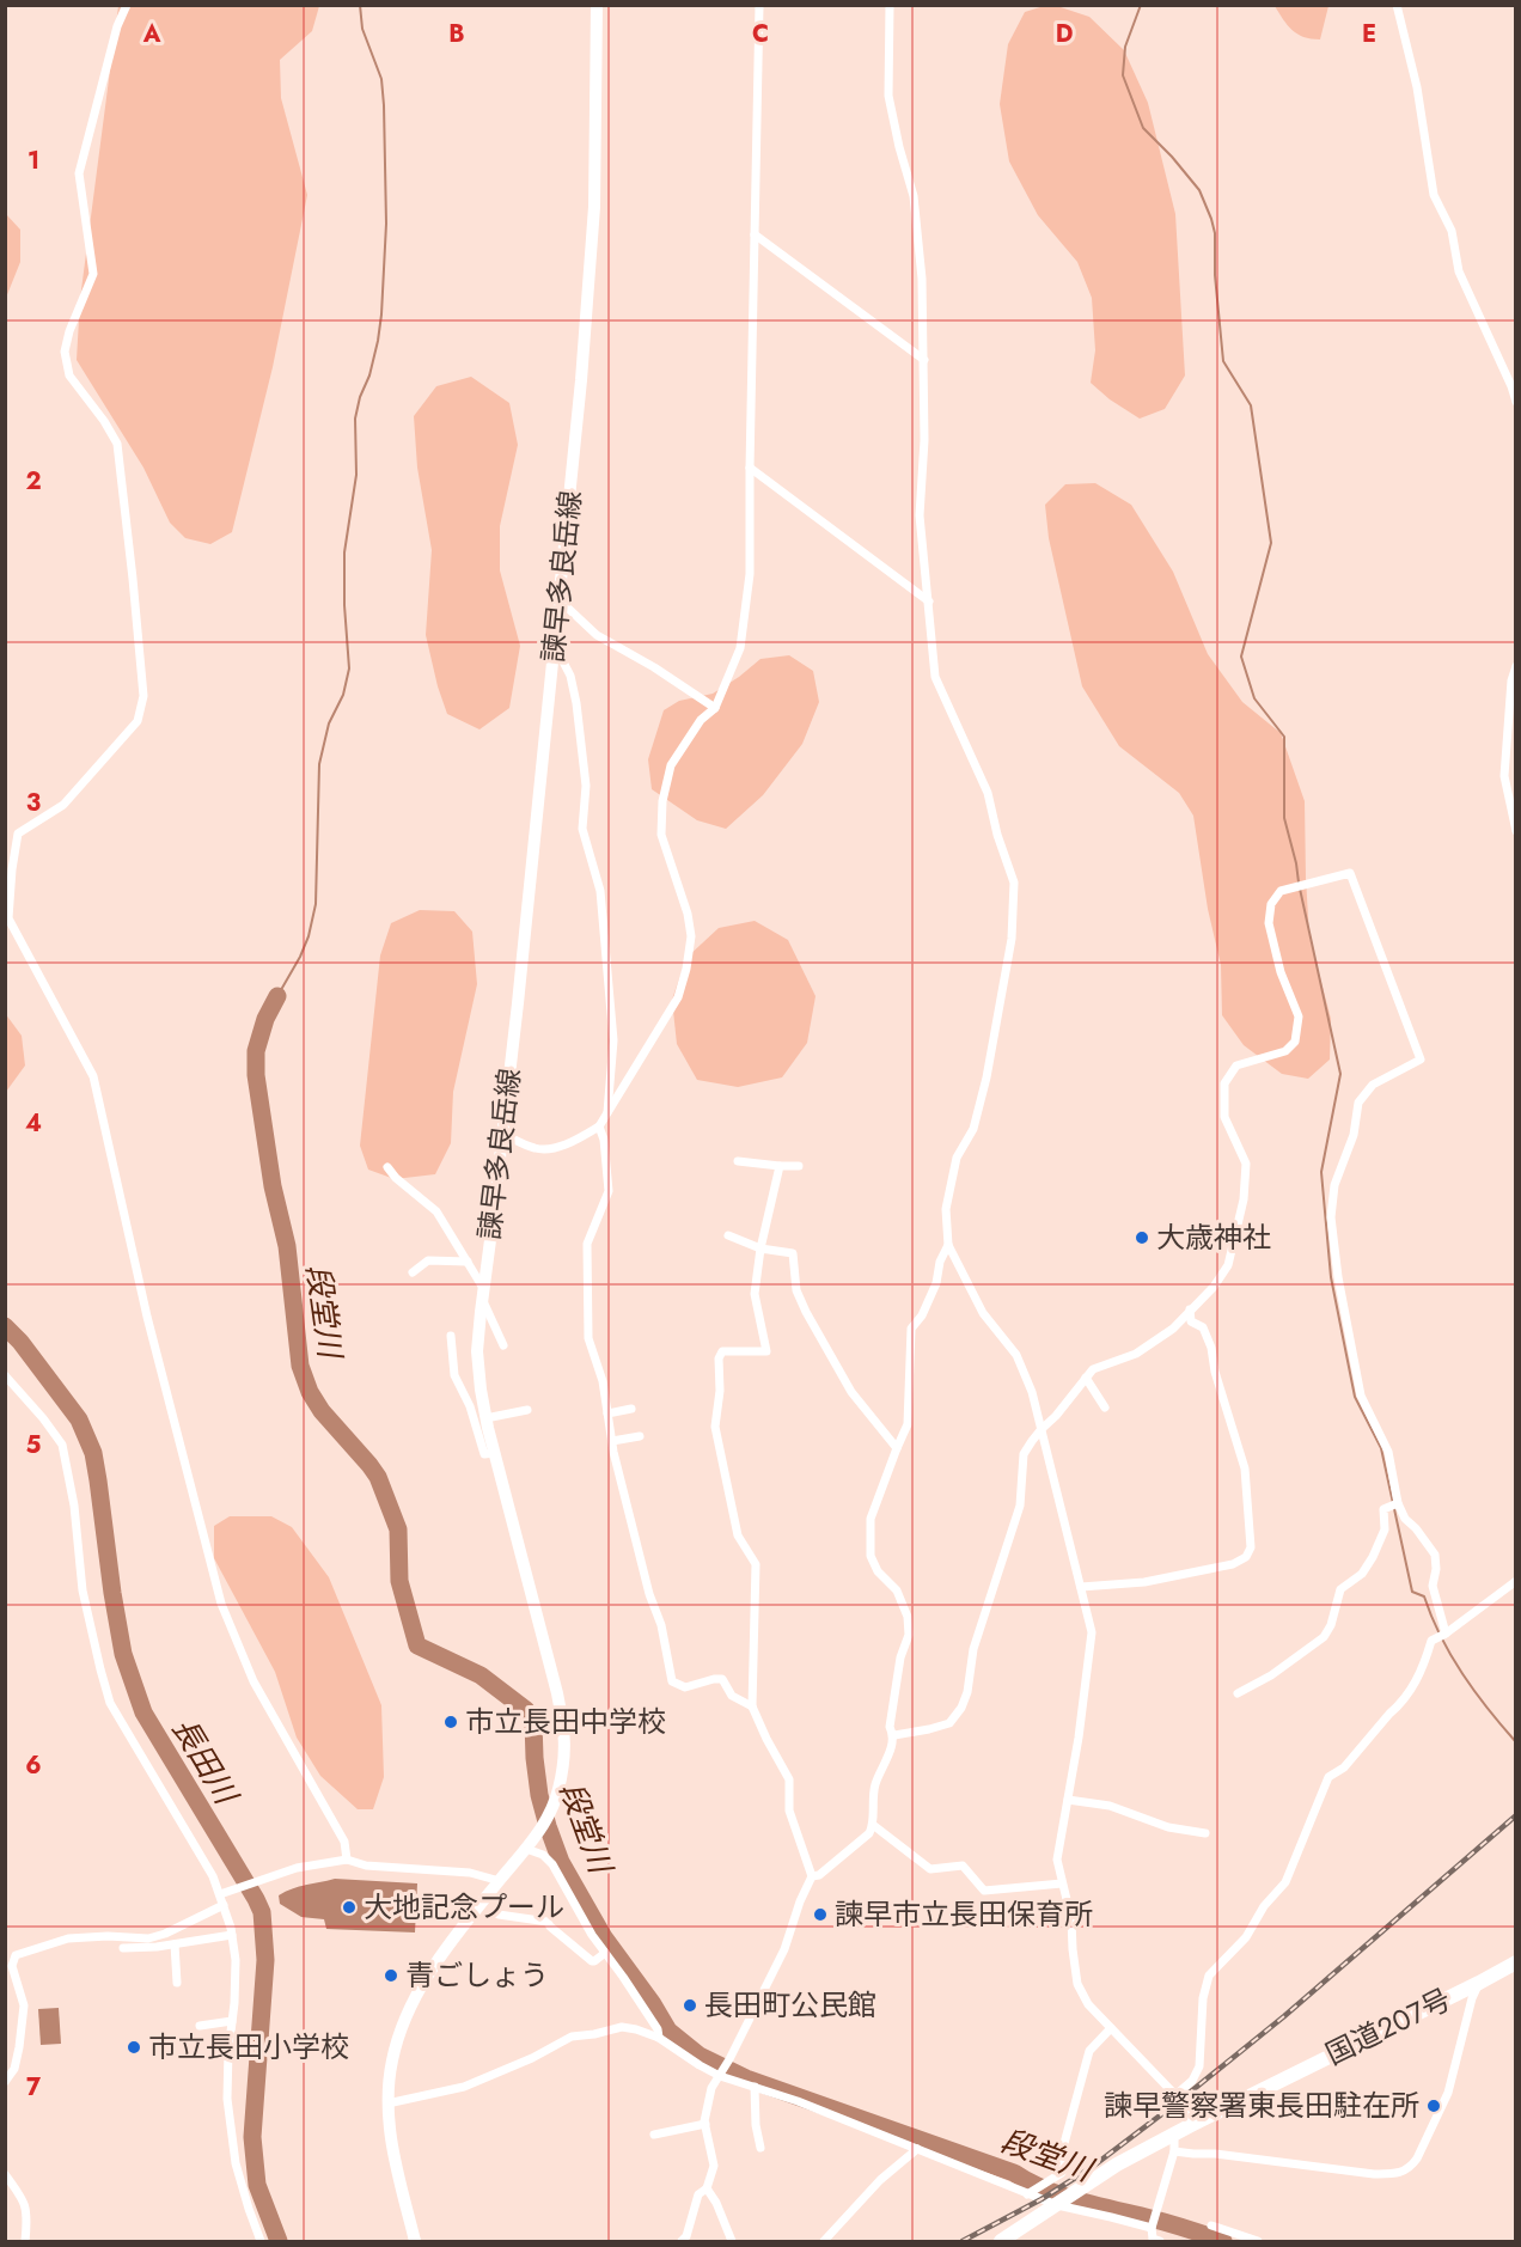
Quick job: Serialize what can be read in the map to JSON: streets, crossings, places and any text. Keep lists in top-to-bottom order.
{
  "streets": {
    "highway": ["国道207号"],
    "main road": ["諫早多良岳線"]
  },
  "water": ["段堂川", "長田川"],
  "places": [
    "大歳神社",
    "市立長田中学校",
    "大地記念プール",
    "諫早市立長田保育所",
    "青ごしょう",
    "長田町公民館",
    "市立長田小学校",
    "諫早警察署東長田駐在所"
  ],
  "grid": {
    "columns": [
      "A",
      "B",
      "C",
      "D",
      "E"
    ],
    "rows": [
      "1",
      "2",
      "3",
      "4",
      "5",
      "6",
      "7"
    ]
  }
}
